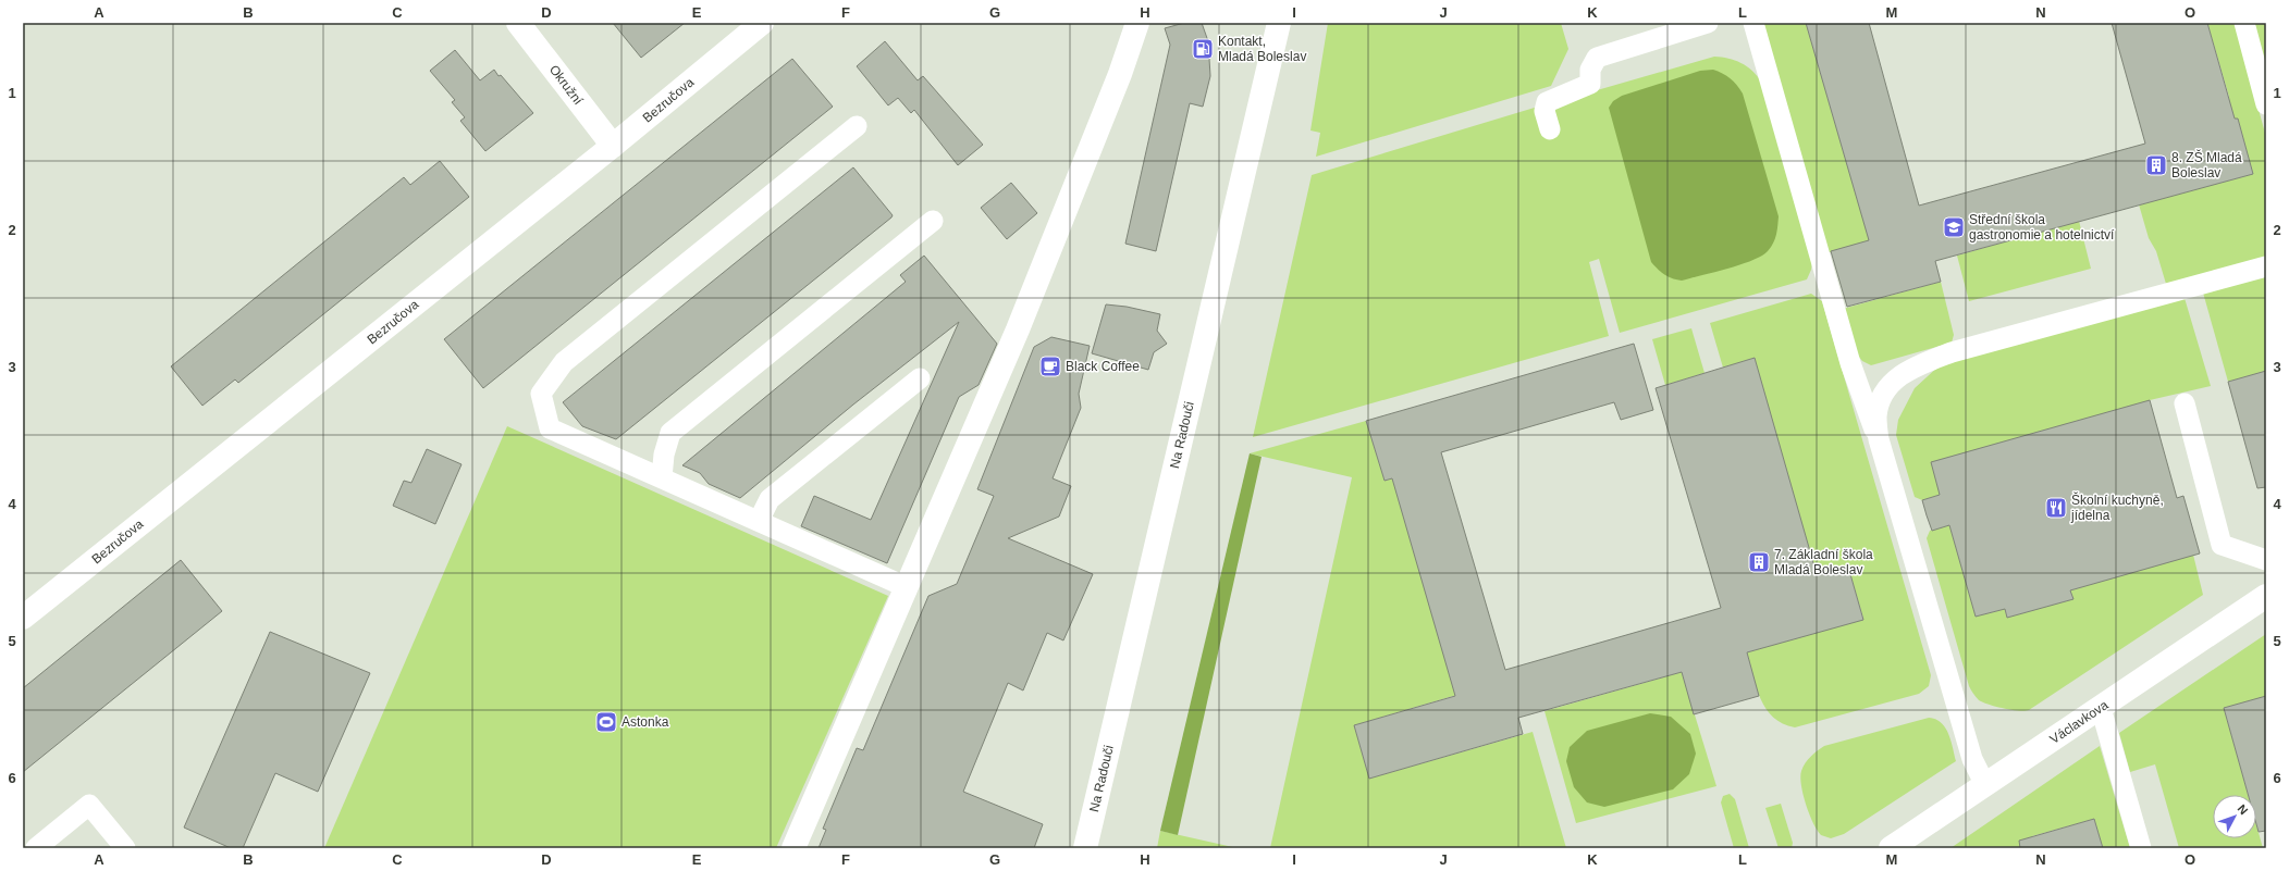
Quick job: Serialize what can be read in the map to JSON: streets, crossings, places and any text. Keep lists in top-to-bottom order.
{
  "streets": {
    "street": [
      "Okružní",
      "Bezručova",
      "Na Radouči",
      "Václavkova"
    ]
  },
  "crossings": [
    ["Okružní", "Bezručova"]
  ],
  "places": {
    "fuel station": ["Kontakt, Mladá Boleslav"],
    "building": ["8. ZŠ Mladá Boleslav", "7. Základní škola Mladá Boleslav"],
    "school or university": ["Střední škola gastronomie a hotelnictví"],
    "cafe": ["Black Coffee"],
    "restaurant": ["Školní kuchyně, jídelna"],
    "sports": ["Astonka"]
  },
  "north": "top right",
  "grid": {
    "columns": [
      "A",
      "B",
      "C",
      "D",
      "E",
      "F",
      "G",
      "H",
      "I",
      "J",
      "K",
      "L",
      "M",
      "N",
      "O"
    ],
    "rows": [
      "1",
      "2",
      "3",
      "4",
      "5",
      "6"
    ]
  }
}
